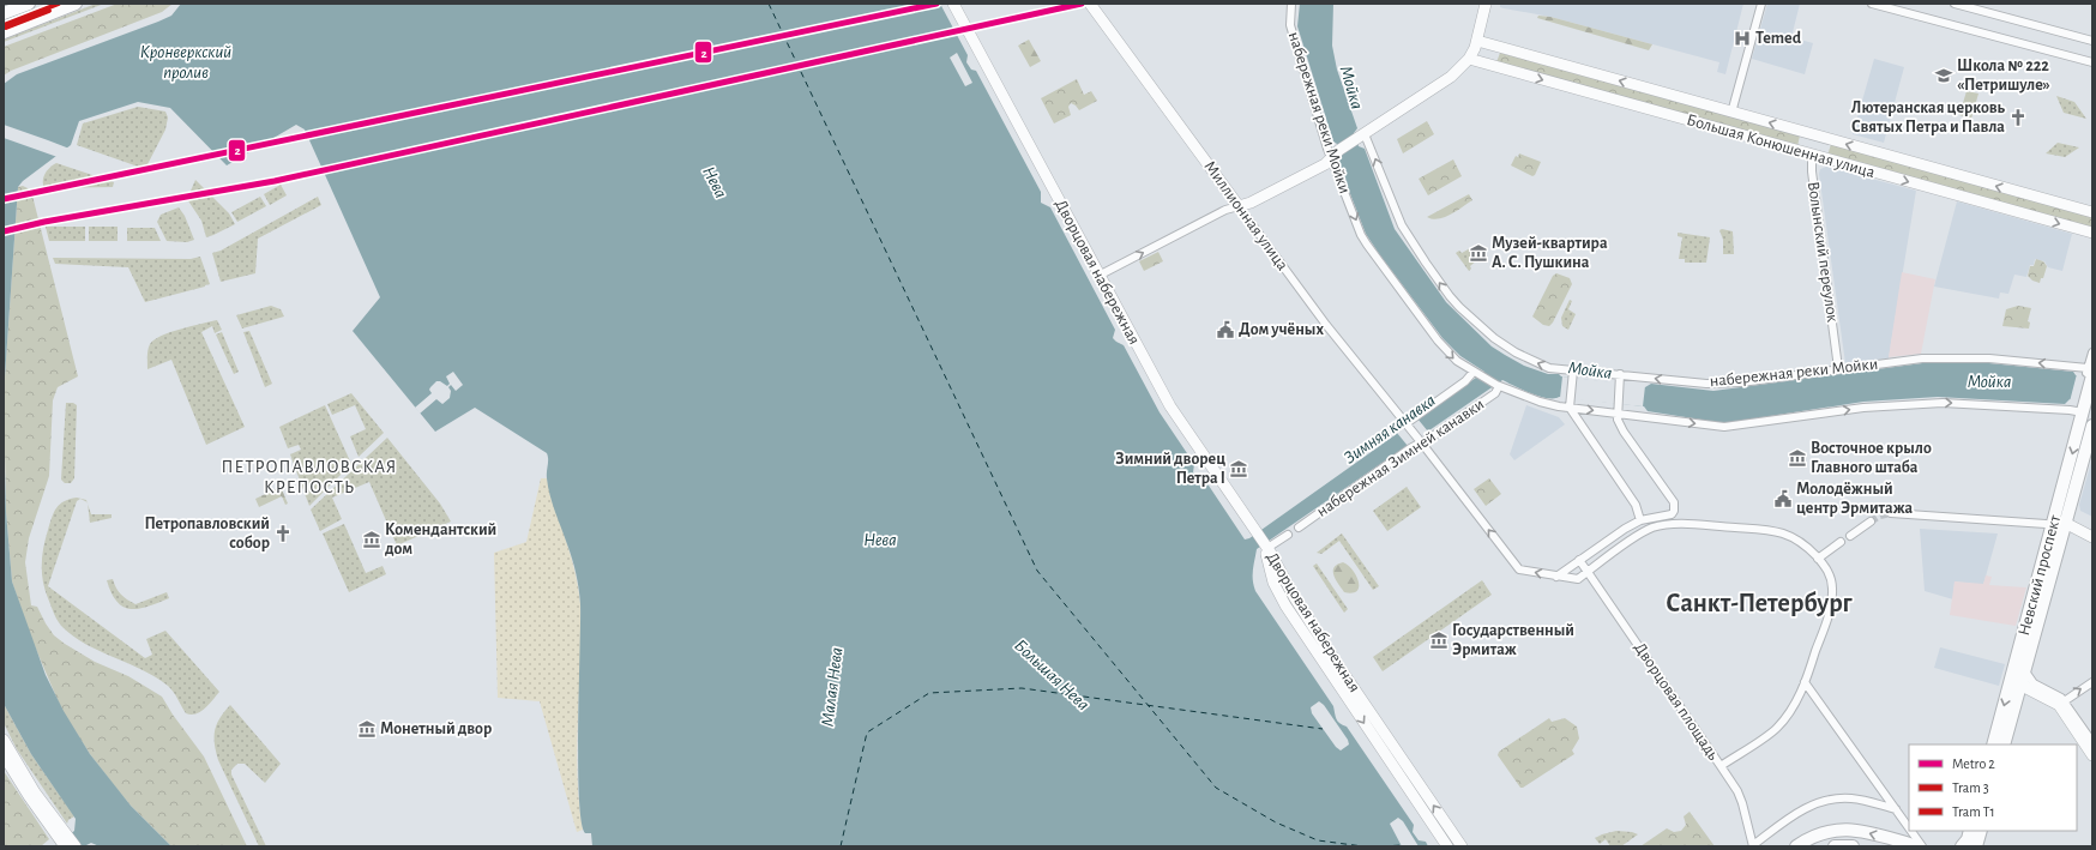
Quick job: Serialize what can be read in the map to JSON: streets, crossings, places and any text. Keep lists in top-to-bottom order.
{
  "streets": {
    "main road": [
      "Большая Конюшенная улица",
      "Миллионная улица",
      "Волынский переулок",
      "Дворцовая набережная",
      "Невский проспект"
    ],
    "street": ["набережная реки Мойки", "набережная Зимней канавки", "Дворцовая площадь"]
  },
  "crossings": [
    ["набережная реки Мойки", "Волынский переулок"],
    ["набережная реки Мойки", "набережная Зимней канавки"],
    ["набережная реки Мойки", "Невский проспект"],
    ["Большая Конюшенная улица", "Волынский переулок"],
    ["Миллионная улица", "набережная Зимней канавки"]
  ],
  "districts": ["ПЕТРОПАВЛОВСКАЯ КРЕПОСТЬ", "Санкт-Петербург"],
  "water": [
    "Кронверкский пролив",
    "Мойка",
    "Нева",
    "Зимняя канавка",
    "Большая Нева",
    "Малая Нева"
  ],
  "places": {
    "hospital": ["Temed"],
    "school or university": ["Школа № 222 «Петришуле»"],
    "church": ["Лютеранская церковь Святых Петра и Павла", "Петропавловский собор"],
    "museum": [
      "Музей-квартира А. С. Пушкина",
      "Восточное крыло Главного штаба",
      "Зимний дворец Петра I",
      "Комендантский дом",
      "Государственный Эрмитаж",
      "Монетный двор"
    ],
    "public building": ["Дом учёных", "Молодёжный центр Эрмитажа"]
  },
  "lines": ["metro line 2", "tram line 3", "tram line Т1"],
  "legend": ["Metro 2", "Tram 3", "Tram Т1"]
}
